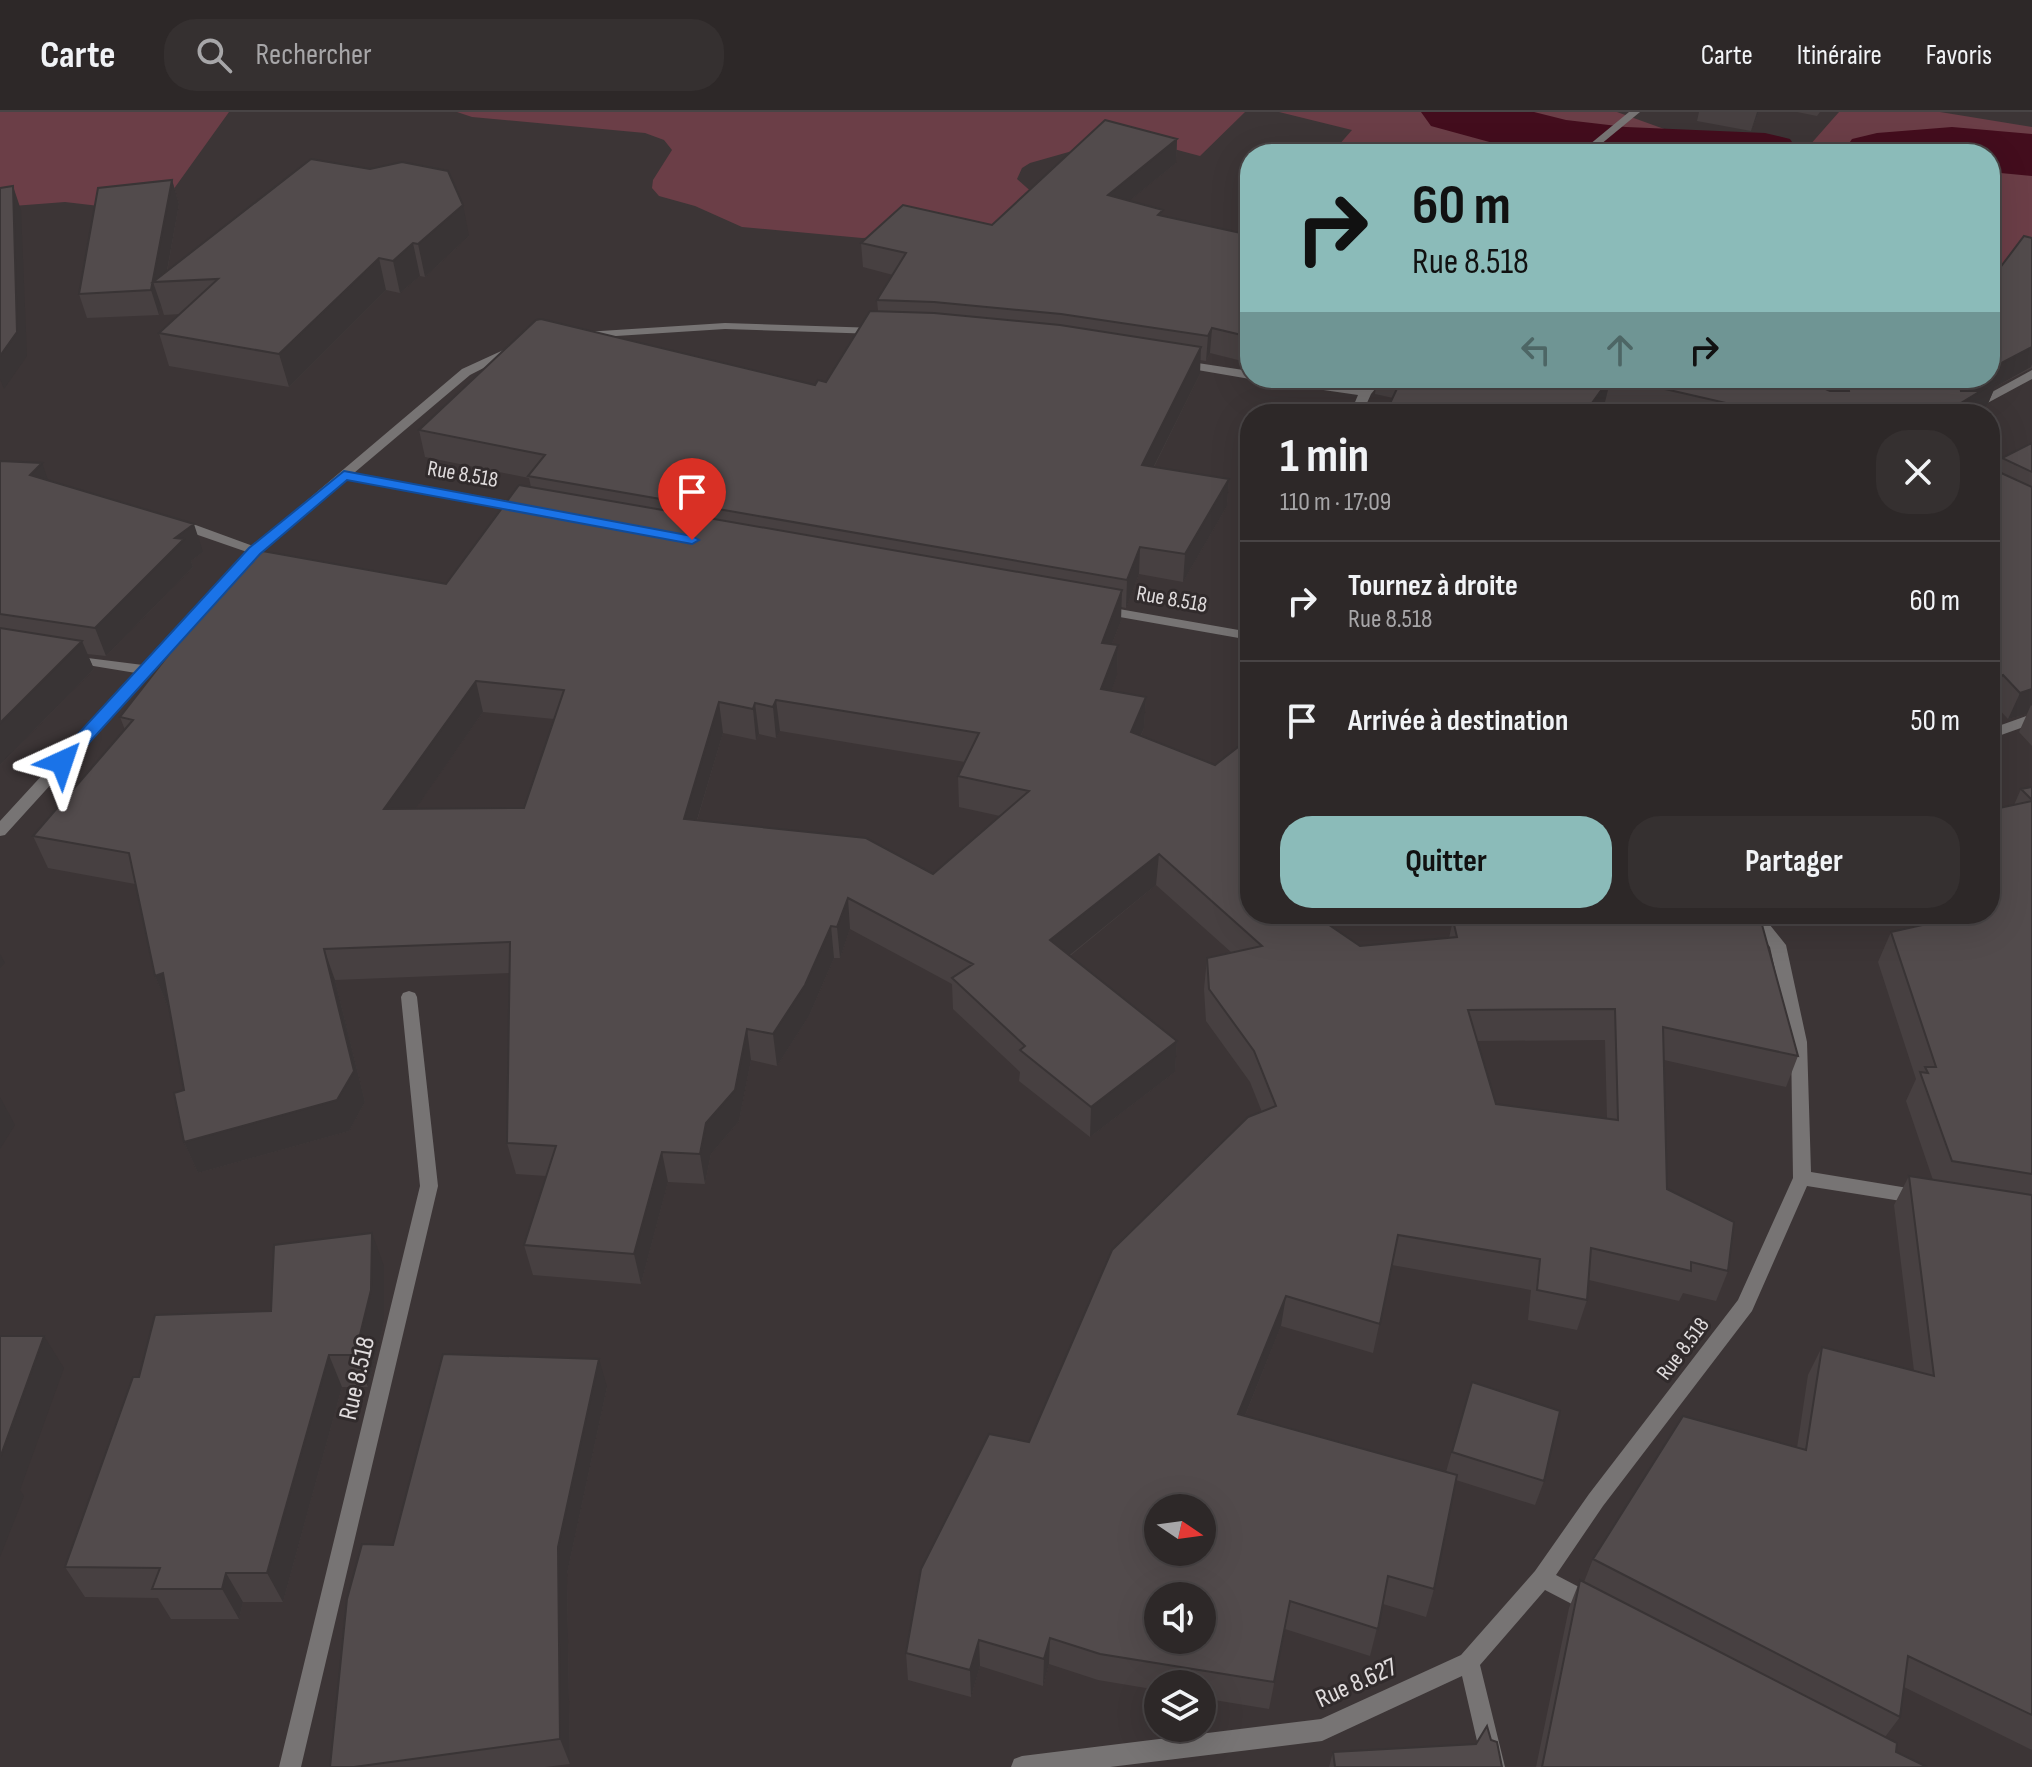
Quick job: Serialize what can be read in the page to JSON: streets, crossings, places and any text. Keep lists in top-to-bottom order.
{
  "streets": {
    "street": ["Rue 8.518", "Rue 8.627"]
  },
  "crossings": [
    ["Rue 8.518", "Rue 8.627"]
  ],
  "north": "right",
  "page": {
    "header": "Carte",
    "search": "Rechercher",
    "nav": ["Carte", "Itinéraire", "Favoris"],
    "turn": ["60 m", "Rue 8.518"],
    "heading": ["1 min", "110 m · 17:09"],
    "list": [
      {
        "name": "Tournez à droite",
        "note": "Rue 8.518",
        "value": "60 m"
      },
      {
        "name": "Arrivée à destination",
        "value": "50 m"
      }
    ],
    "buttons": ["Quitter", "Partager"]
  }
}
